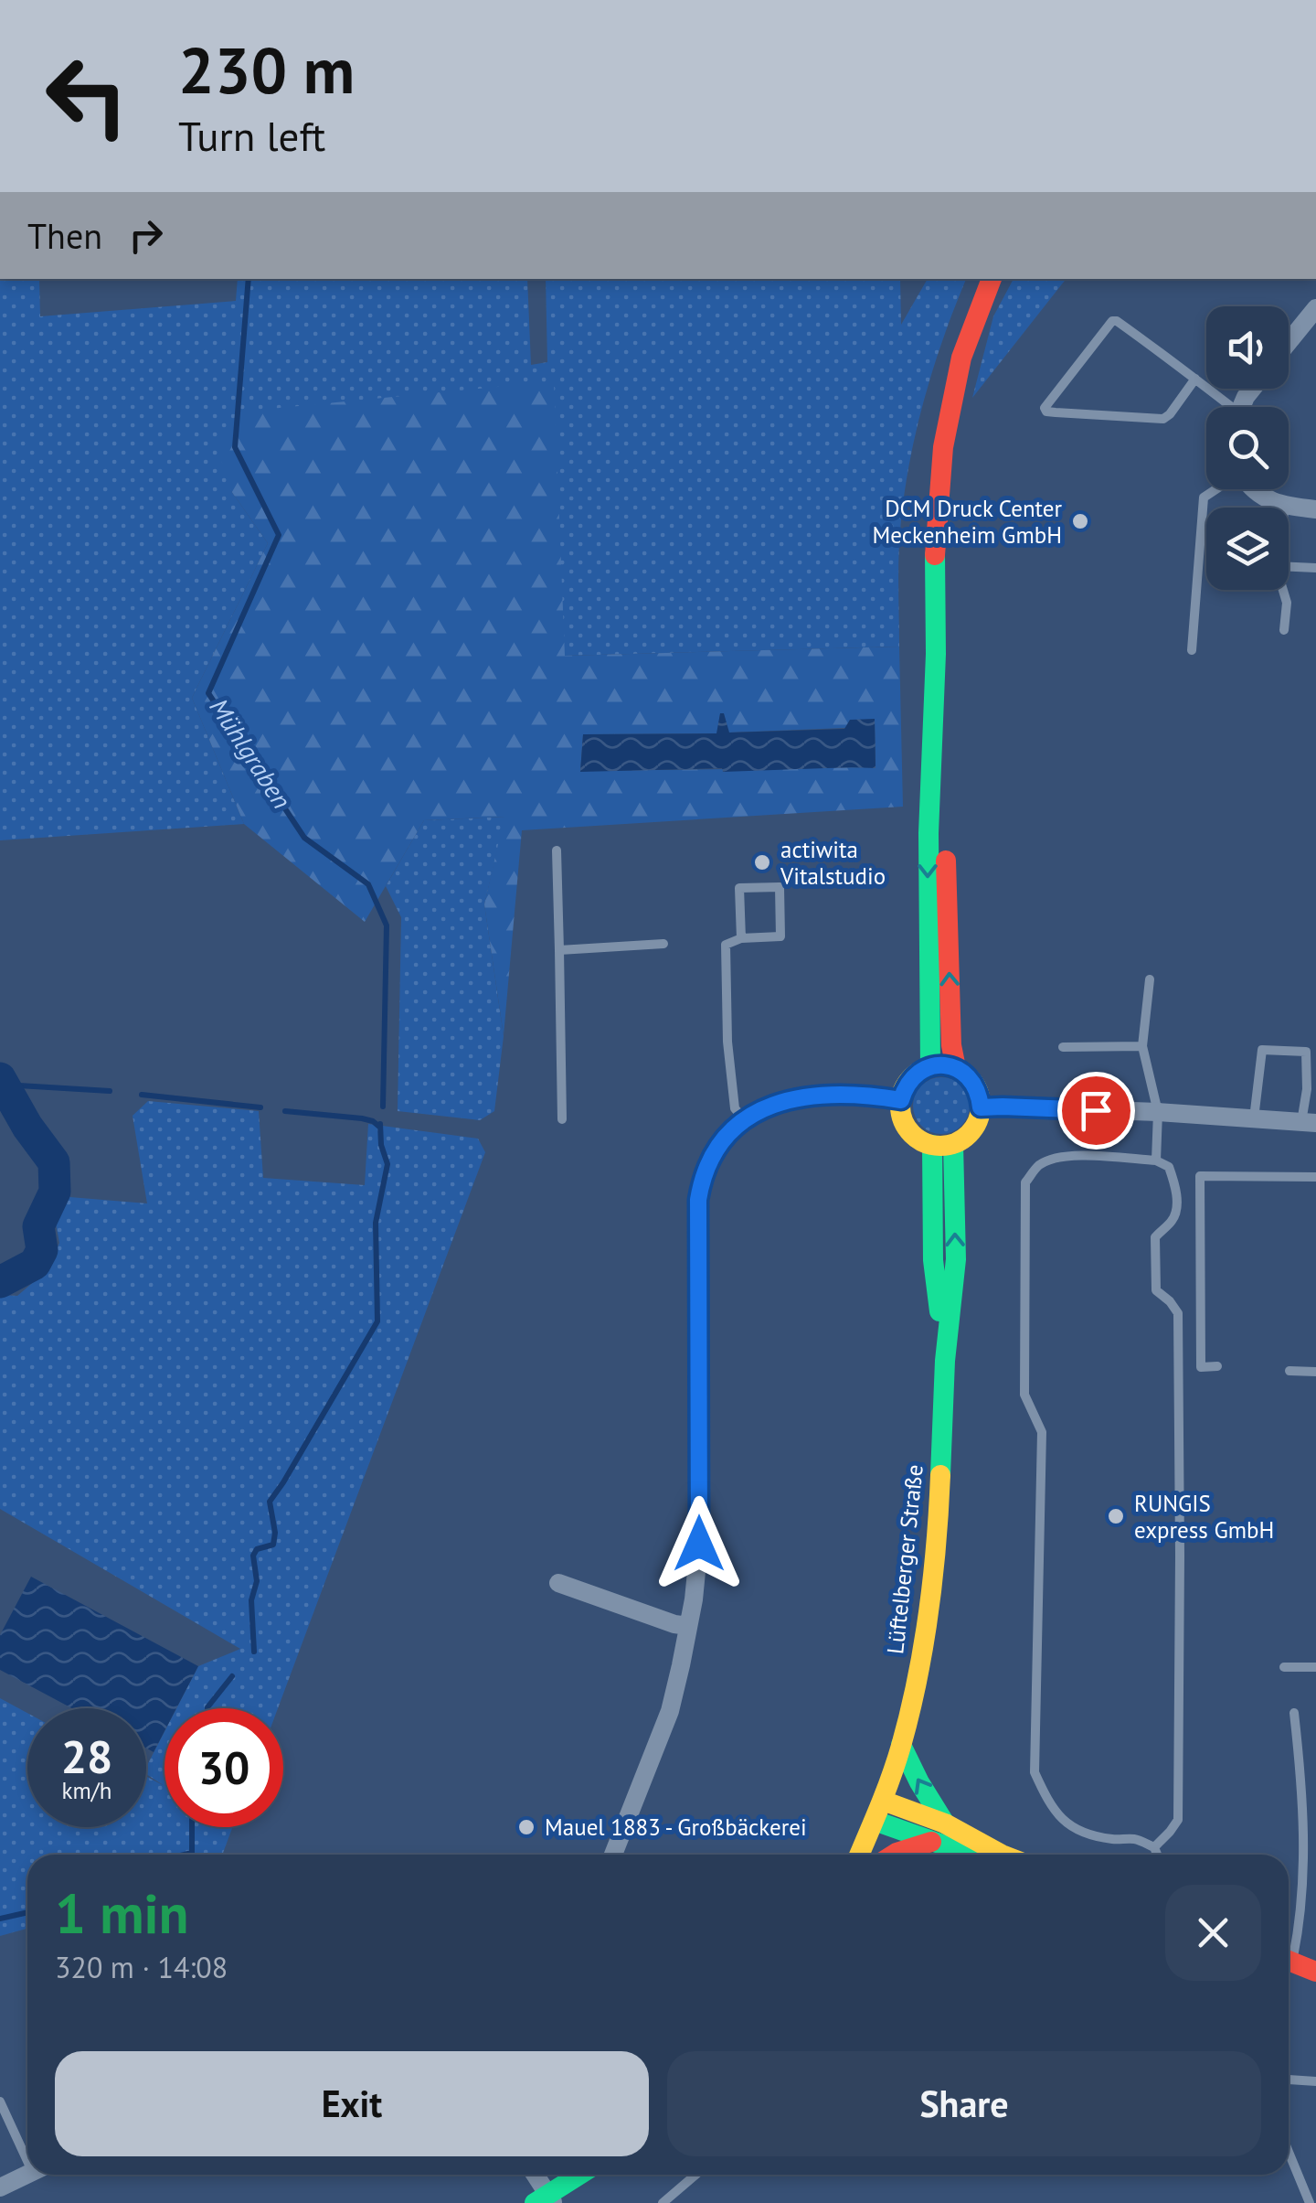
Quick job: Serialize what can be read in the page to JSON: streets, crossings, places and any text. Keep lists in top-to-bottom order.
{
  "streets": {
    "main road": ["Lüftelberger Straße"]
  },
  "water": ["Mühlgraben"],
  "places": [
    "DCM Druck Center Meckenheim GmbH",
    "actiwita Vitalstudio",
    "RUNGIS express GmbH",
    "Mauel 1883 - Großbäckerei"
  ],
  "page": {
    "turn": ["230 m", "Turn left"],
    "then": "Then",
    "speed": "28 km/h",
    "limit": "30",
    "heading": ["1 min", "320 m · 14:08"],
    "buttons": ["Exit", "Share"]
  }
}
